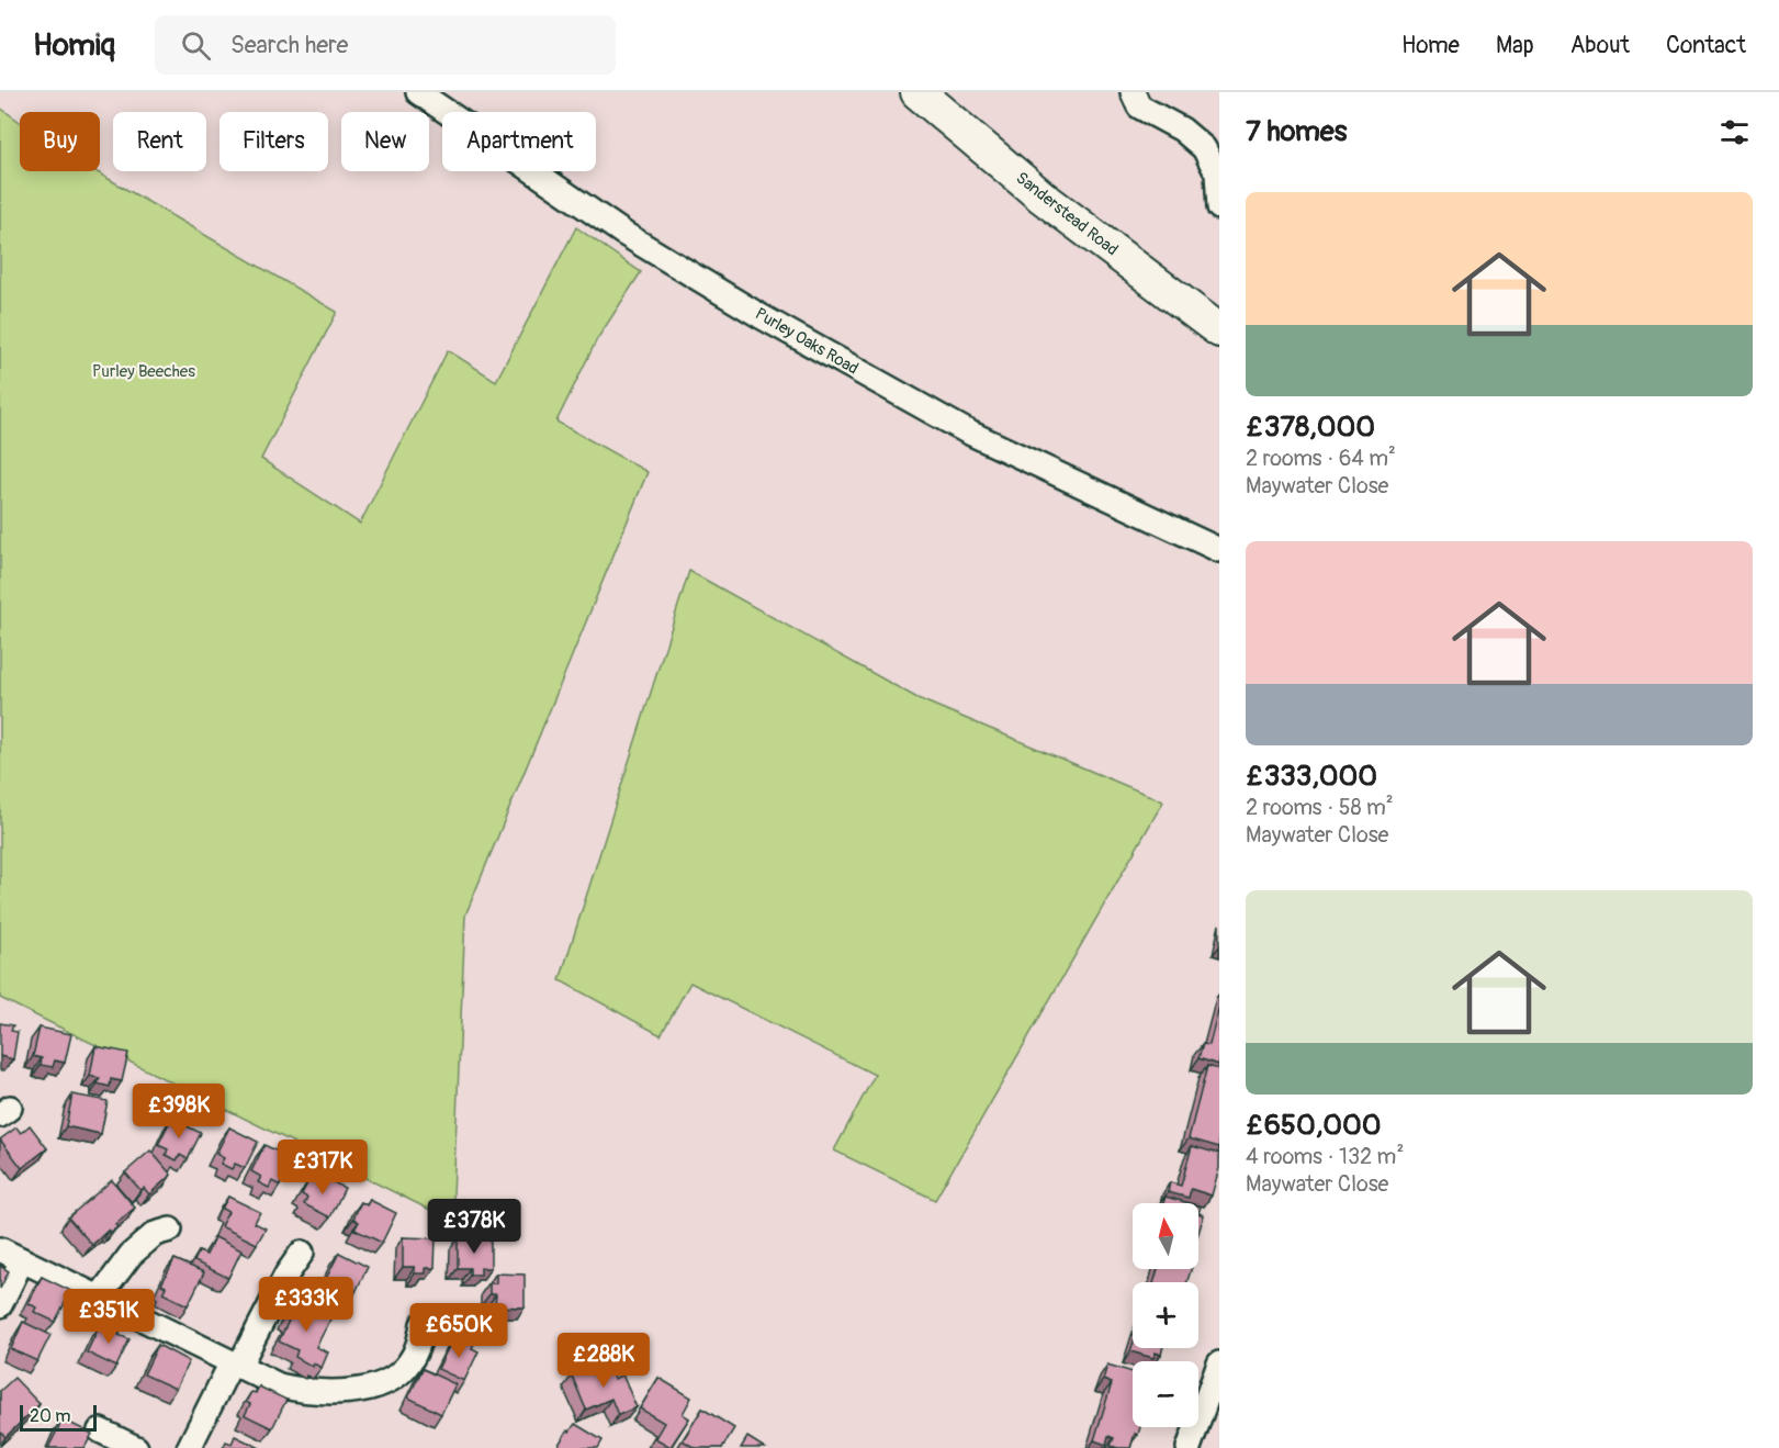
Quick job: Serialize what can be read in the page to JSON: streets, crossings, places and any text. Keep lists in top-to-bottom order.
{
  "streets": {
    "main road": ["Sanderstead Road"],
    "street": ["Purley Oaks Road"]
  },
  "parks": ["Purley Beeches"],
  "scale_bar": "20 m",
  "north": "top",
  "page": {
    "header": "Homiq",
    "search": "Search here",
    "nav": [
      "Home",
      "Map",
      "About",
      "Contact"
    ],
    "heading": "7 homes",
    "chip": [
      "Buy",
      "Rent",
      "Filters",
      "New",
      "Apartment"
    ],
    "list": [
      {
        "name": "£378,000",
        "note": "2 rooms · 64 m² · Maywater Close"
      },
      {
        "name": "£333,000",
        "note": "2 rooms · 58 m² · Maywater Close"
      },
      {
        "name": "£650,000",
        "note": "4 rooms · 132 m² · Maywater Close"
      }
    ],
    "price": [
      "£398K",
      "£317K",
      "£378K",
      "£333K",
      "£351K",
      "£650K",
      "£288K"
    ],
    "map_buttons": ["+", "−"],
    "scale": "20 m"
  }
}
